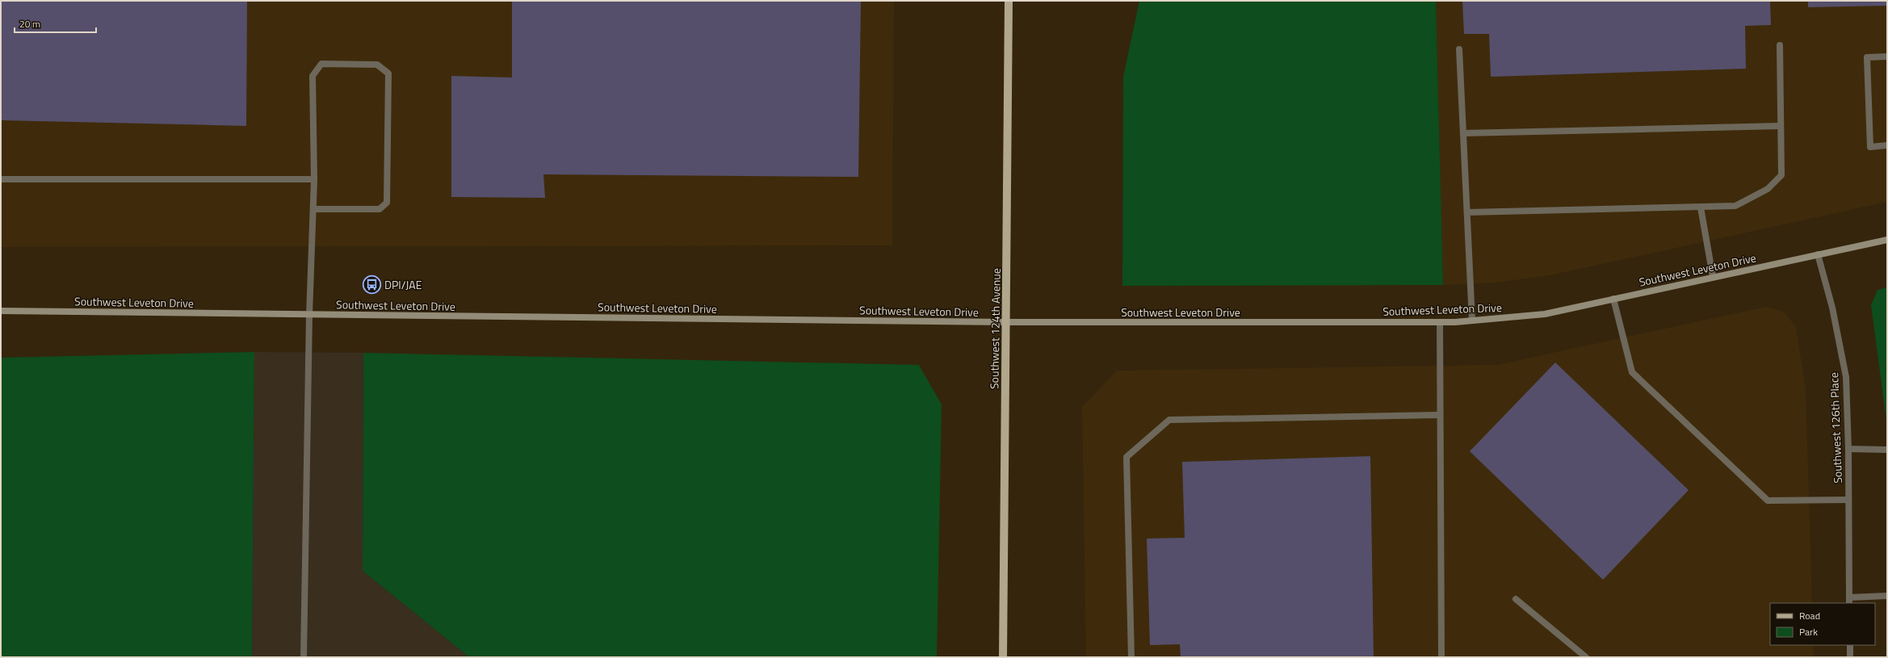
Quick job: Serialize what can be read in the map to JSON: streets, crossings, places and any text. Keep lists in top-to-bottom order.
{
  "streets": {
    "main road": ["Southwest 124th Avenue"],
    "street": ["Southwest Leveton Drive", "Southwest 126th Place"]
  },
  "crossings": [
    ["Southwest Leveton Drive", "Southwest 124th Avenue"],
    ["Southwest Leveton Drive", "Southwest 126th Place"]
  ],
  "places": {
    "bus stop": ["DPI/JAE"]
  },
  "legend": ["Road", "Park"],
  "scale_bar": "20 m"
}
